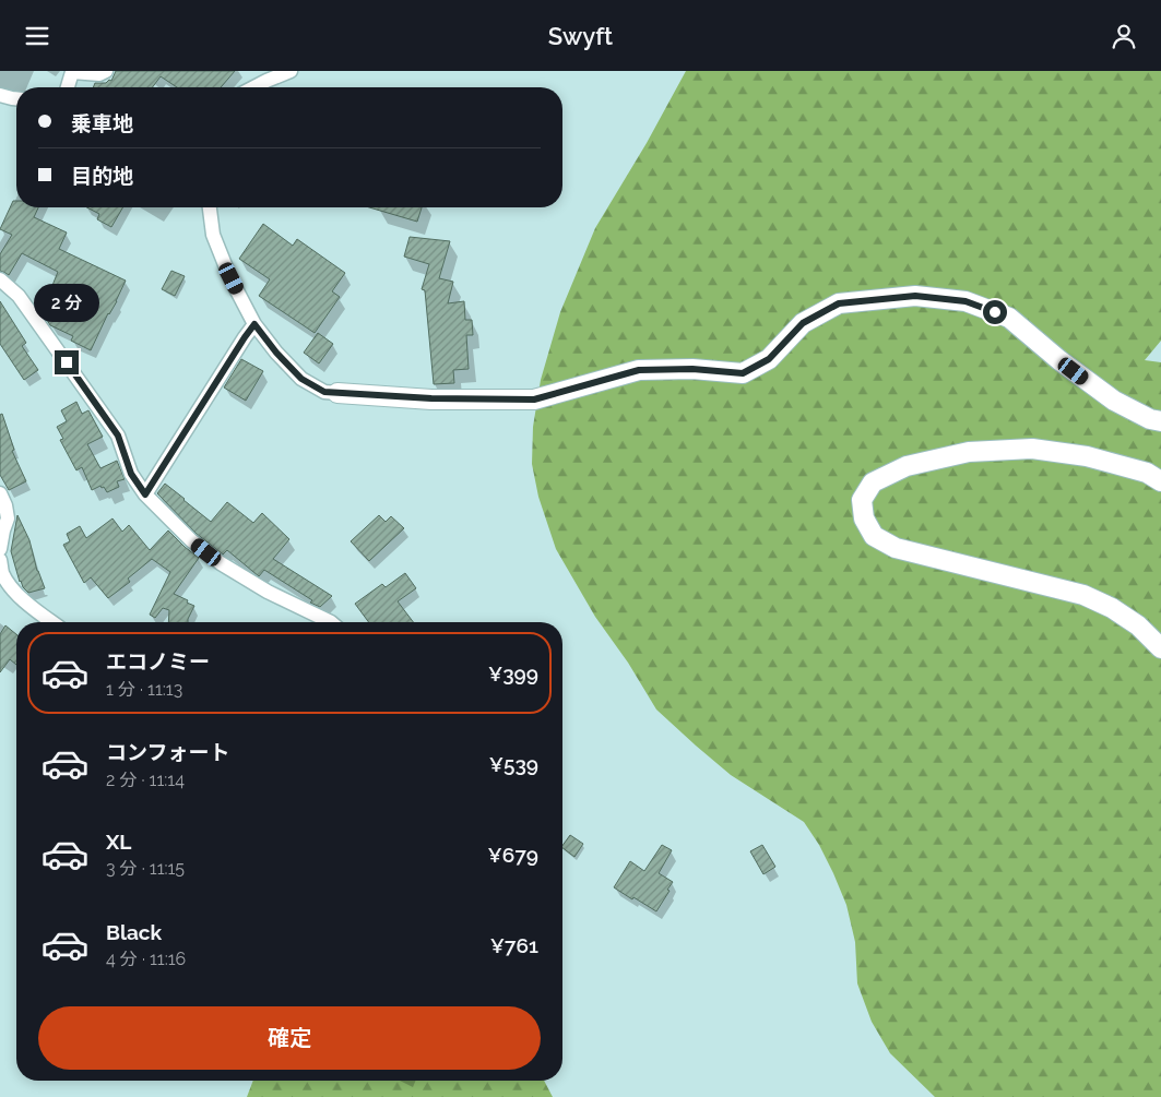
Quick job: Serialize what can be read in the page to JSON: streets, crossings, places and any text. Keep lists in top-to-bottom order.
{
  "page": {
    "header": "Swyft",
    "banner": ["乗車地", "目的地"],
    "bubble": "2 分",
    "list": [
      {
        "name": "エコノミー",
        "note": "1 分 · 11:13",
        "value": "¥399"
      },
      {
        "name": "コンフォート",
        "note": "2 分 · 11:14",
        "value": "¥539"
      },
      {
        "name": "XL",
        "note": "3 分 · 11:15",
        "value": "¥679"
      },
      {
        "name": "Black",
        "note": "4 分 · 11:16",
        "value": "¥761"
      }
    ],
    "buttons": "確定"
  }
}
